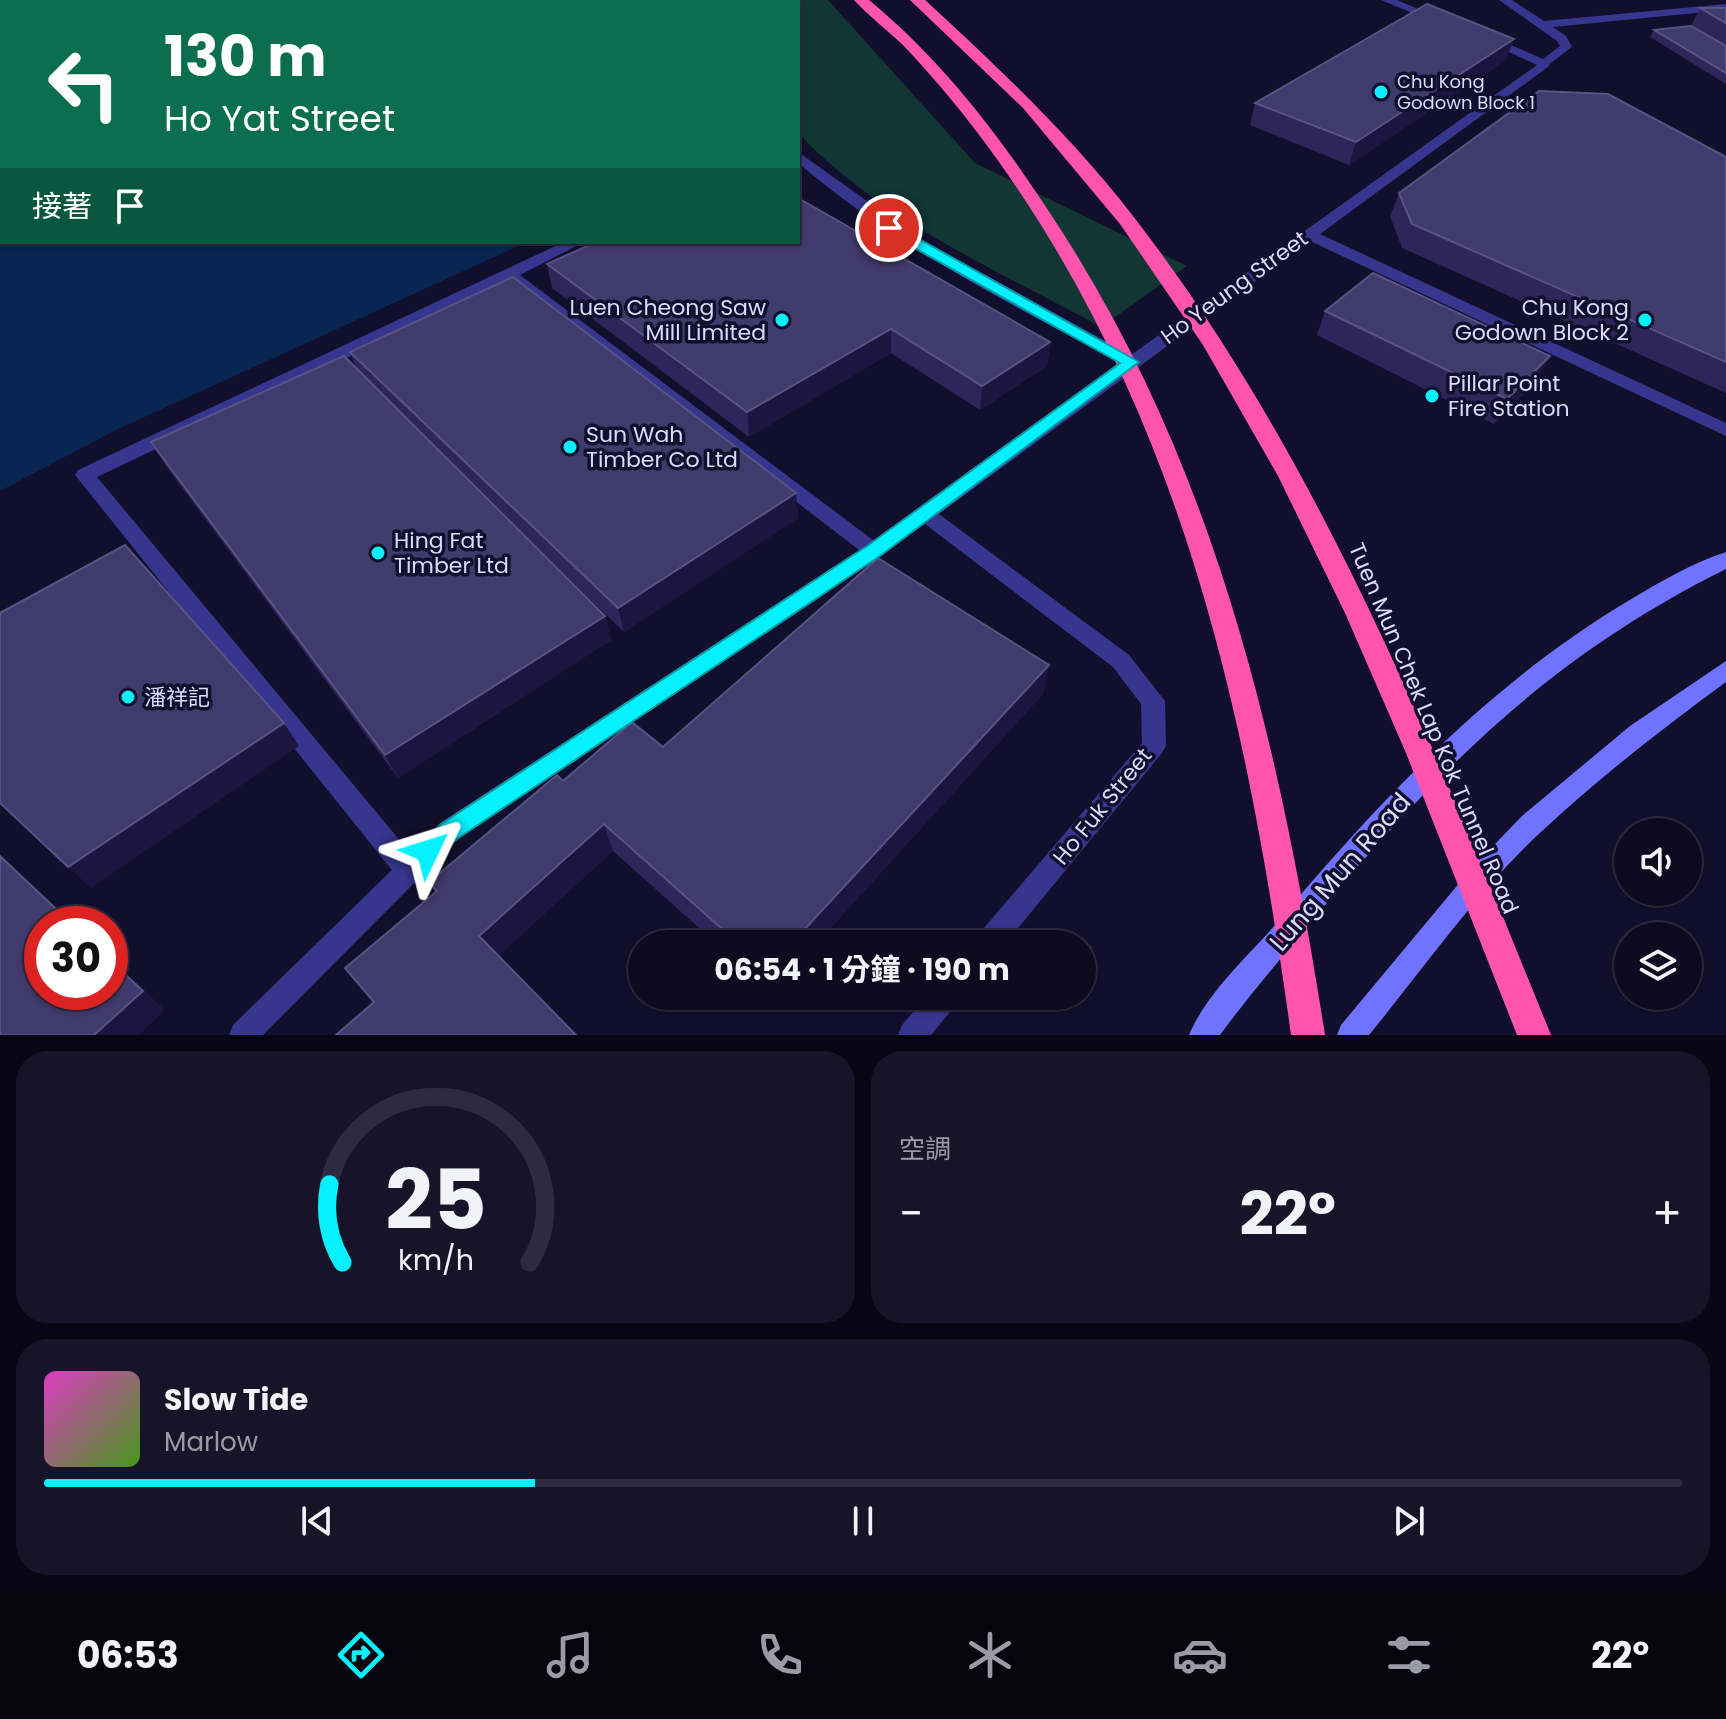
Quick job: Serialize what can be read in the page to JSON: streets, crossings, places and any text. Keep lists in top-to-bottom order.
{
  "streets": {
    "highway": ["Tuen Mun Chek Lap Kok Tunnel Road"],
    "main road": ["Lung Mun Road"],
    "street": ["Ho Yeung Street", "Ho Fuk Street"]
  },
  "crossings": [
    ["Ho Yeung Street", "Ho Fuk Street"]
  ],
  "places": [
    "Chu Kong Godown Block 1",
    "Luen Cheong Saw Mill Limited",
    "Chu Kong Godown Block 2",
    "Pillar Point Fire Station",
    "Sun Wah Timber Co Ltd",
    "Hing Fat Timber Ltd",
    "潘祥記"
  ],
  "page": {
    "turn": ["130 m", "Ho Yat Street"],
    "then": "接著",
    "limit": "30",
    "trip": "06:54 · 1 分鐘 · 190 m",
    "tile": "空調",
    "heat": ["−", "22°", "+"],
    "song": ["Slow Tide", "Marlow"],
    "tabs": ["06:53", "22°"],
    "gauge": ["25", "km/h"]
  }
}
